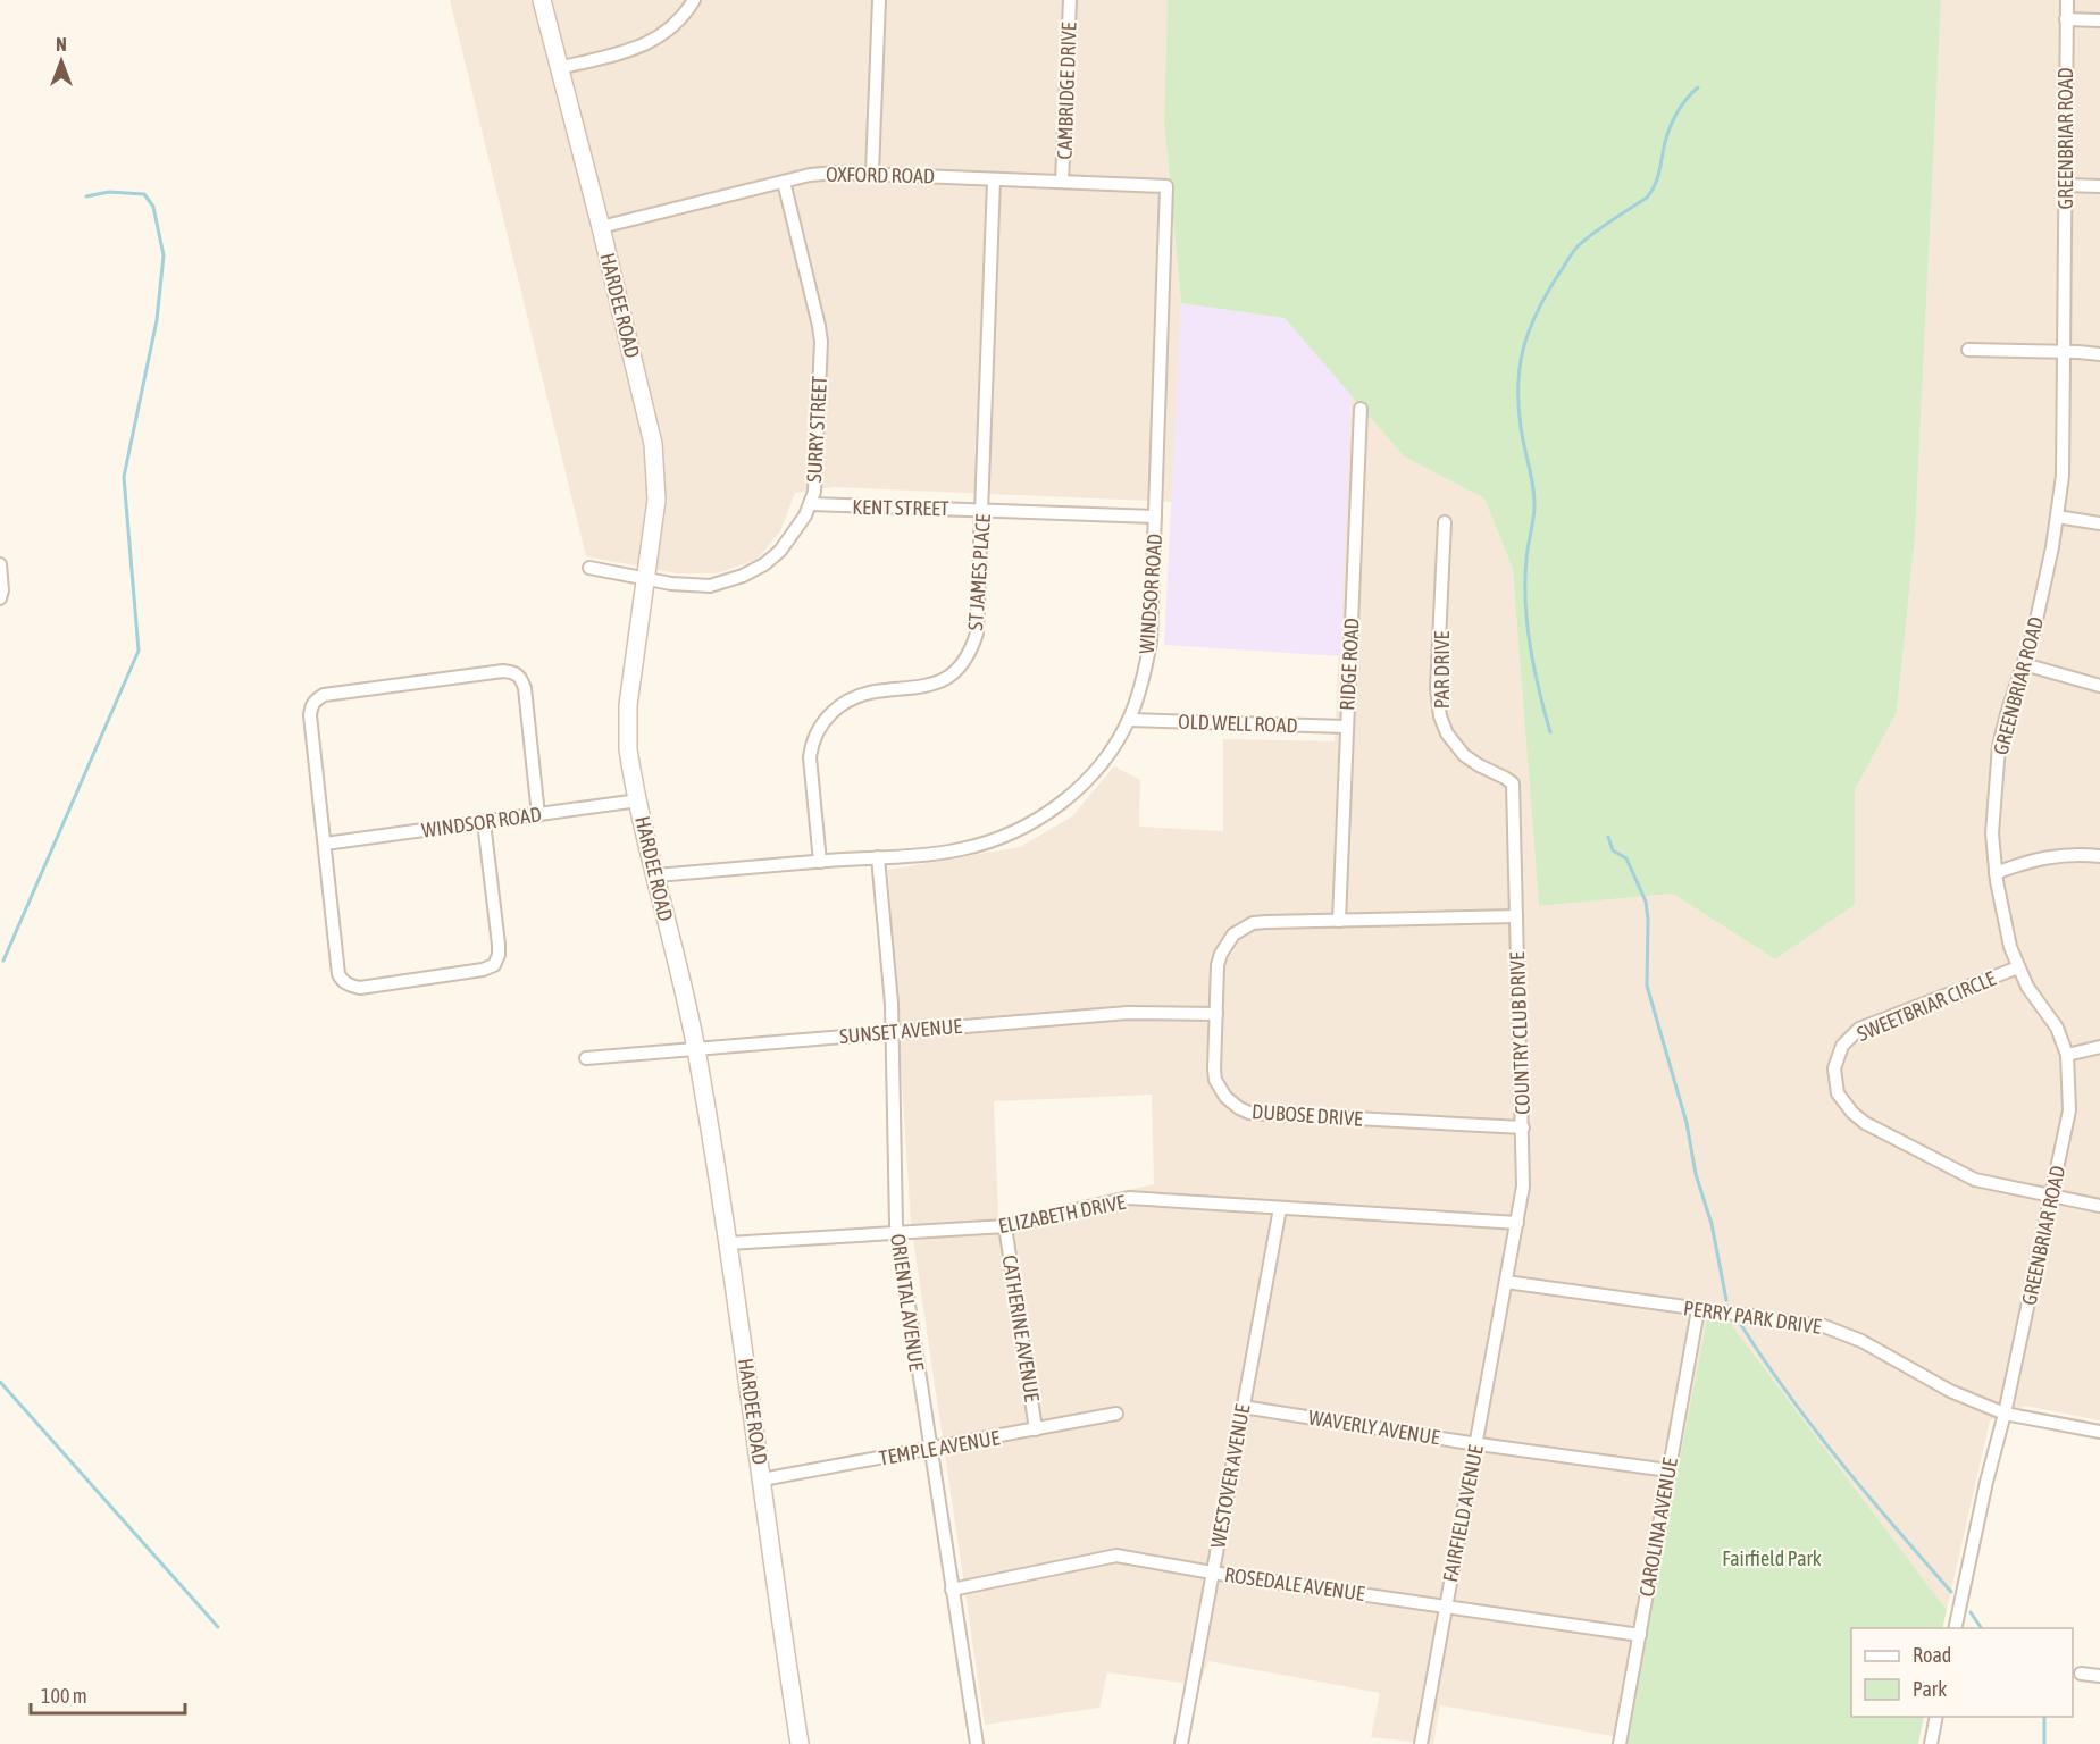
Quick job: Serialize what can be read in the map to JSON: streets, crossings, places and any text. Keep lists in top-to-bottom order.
{
  "streets": {
    "street": [
      "CAMBRIDGE DRIVE",
      "GREENBRIAR ROAD",
      "OXFORD ROAD",
      "HARDEE ROAD",
      "SURRY STREET",
      "KENT STREET",
      "ST JAMES PLACE",
      "WINDSOR ROAD",
      "RIDGE ROAD",
      "PAR DRIVE",
      "OLD WELL ROAD",
      "SWEETBRIAR CIRCLE",
      "SUNSET AVENUE",
      "COUNTRY CLUB DRIVE",
      "DUBOSE DRIVE",
      "ELIZABETH DRIVE",
      "ORIENTAL AVENUE",
      "PERRY PARK DRIVE",
      "CATHERINE AVENUE",
      "WAVERLY AVENUE",
      "TEMPLE AVENUE",
      "WESTOVER AVENUE",
      "FAIRFIELD AVENUE",
      "CAROLINA AVENUE",
      "ROSEDALE AVENUE"
    ]
  },
  "crossings": [
    ["CAMBRIDGE DRIVE", "OXFORD ROAD"],
    ["GREENBRIAR ROAD", "SWEETBRIAR CIRCLE"],
    ["GREENBRIAR ROAD", "PERRY PARK DRIVE"],
    ["OXFORD ROAD", "HARDEE ROAD"],
    ["OXFORD ROAD", "SURRY STREET"],
    ["OXFORD ROAD", "ST JAMES PLACE"],
    ["OXFORD ROAD", "WINDSOR ROAD"],
    ["HARDEE ROAD", "SURRY STREET"],
    ["HARDEE ROAD", "WINDSOR ROAD"],
    ["HARDEE ROAD", "SUNSET AVENUE"],
    ["HARDEE ROAD", "ELIZABETH DRIVE"],
    ["HARDEE ROAD", "TEMPLE AVENUE"],
    ["SURRY STREET", "KENT STREET"],
    ["KENT STREET", "ST JAMES PLACE"],
    ["KENT STREET", "WINDSOR ROAD"],
    ["ST JAMES PLACE", "WINDSOR ROAD"],
    ["WINDSOR ROAD", "OLD WELL ROAD"],
    ["WINDSOR ROAD", "ORIENTAL AVENUE"],
    ["RIDGE ROAD", "OLD WELL ROAD"],
    ["RIDGE ROAD", "DUBOSE DRIVE"],
    ["PAR DRIVE", "COUNTRY CLUB DRIVE"],
    ["SUNSET AVENUE", "DUBOSE DRIVE"],
    ["SUNSET AVENUE", "ORIENTAL AVENUE"],
    ["COUNTRY CLUB DRIVE", "DUBOSE DRIVE"],
    ["COUNTRY CLUB DRIVE", "ELIZABETH DRIVE"],
    ["COUNTRY CLUB DRIVE", "PERRY PARK DRIVE"],
    ["COUNTRY CLUB DRIVE", "FAIRFIELD AVENUE"],
    ["ELIZABETH DRIVE", "ORIENTAL AVENUE"],
    ["ELIZABETH DRIVE", "CATHERINE AVENUE"],
    ["ELIZABETH DRIVE", "WESTOVER AVENUE"],
    ["ORIENTAL AVENUE", "TEMPLE AVENUE"],
    ["ORIENTAL AVENUE", "ROSEDALE AVENUE"],
    ["PERRY PARK DRIVE", "FAIRFIELD AVENUE"],
    ["PERRY PARK DRIVE", "CAROLINA AVENUE"],
    ["CATHERINE AVENUE", "TEMPLE AVENUE"],
    ["WAVERLY AVENUE", "WESTOVER AVENUE"],
    ["WAVERLY AVENUE", "FAIRFIELD AVENUE"],
    ["WAVERLY AVENUE", "CAROLINA AVENUE"],
    ["WESTOVER AVENUE", "ROSEDALE AVENUE"],
    ["FAIRFIELD AVENUE", "ROSEDALE AVENUE"],
    ["CAROLINA AVENUE", "ROSEDALE AVENUE"]
  ],
  "parks": ["Fairfield Park"],
  "legend": ["Road", "Park"],
  "scale_bar": "100 m",
  "north": "top"
}
